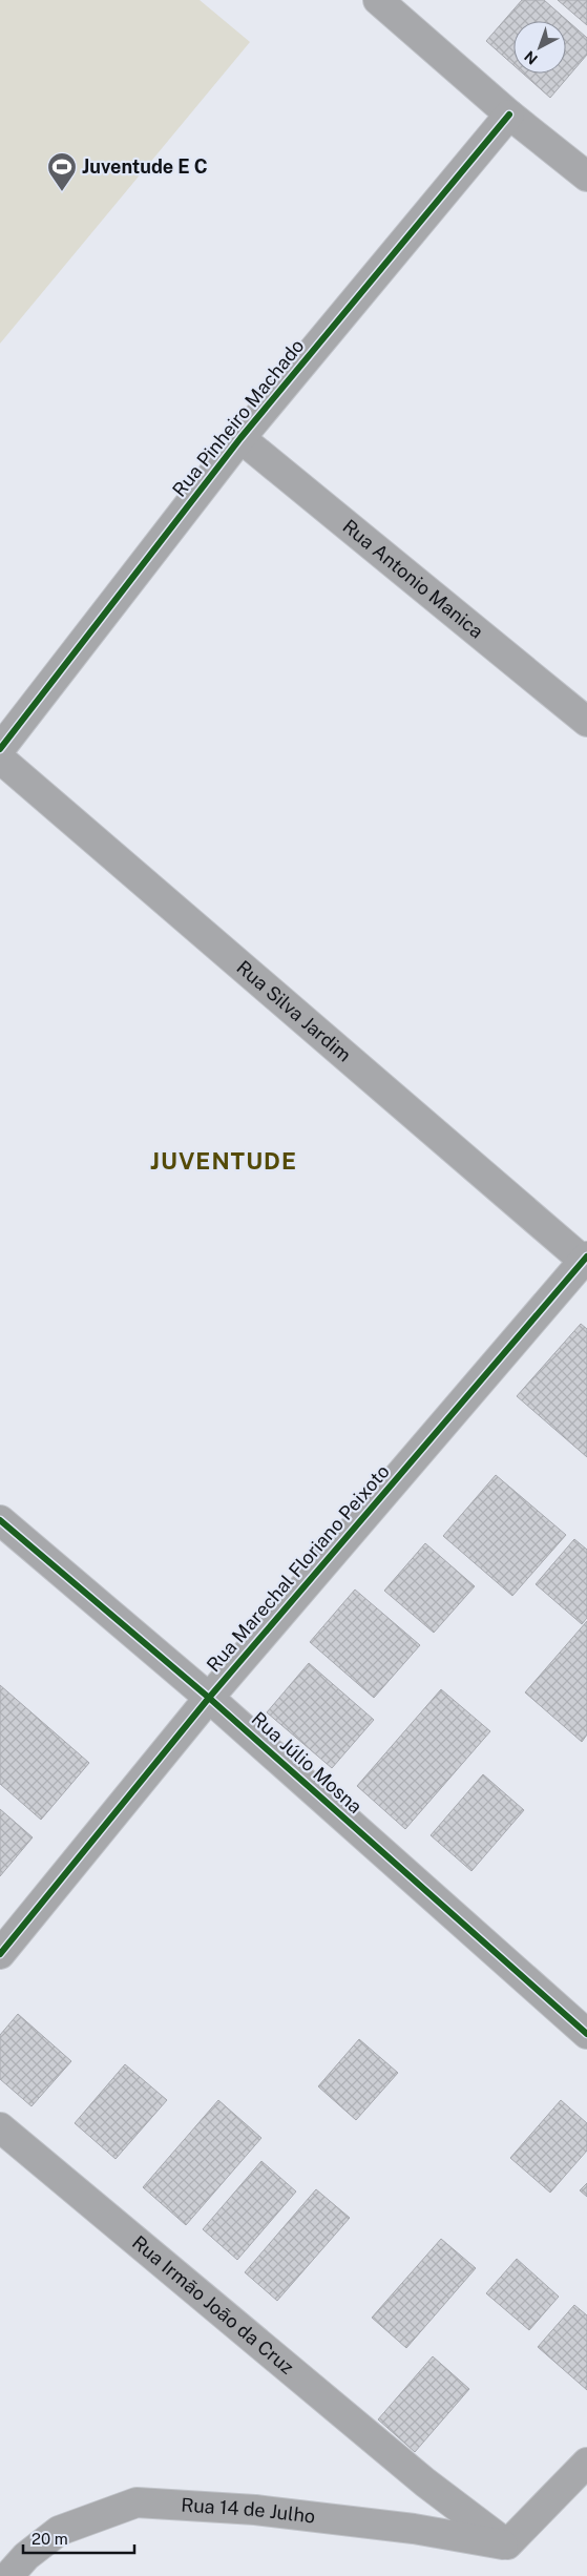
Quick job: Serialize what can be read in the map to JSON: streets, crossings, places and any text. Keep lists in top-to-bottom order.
{
  "streets": {
    "street": [
      "Rua Pinheiro Machado",
      "Rua Antonio Manica",
      "Rua Silva Jardim",
      "Rua Marechal Floriano Peixoto",
      "Rua Júlio Mosna",
      "Rua Irmão João da Cruz",
      "Rua 14 de Julho"
    ]
  },
  "crossings": [
    ["Rua Pinheiro Machado", "Rua Antonio Manica"],
    ["Rua Silva Jardim", "Rua Marechal Floriano Peixoto"],
    ["Rua Marechal Floriano Peixoto", "Rua Júlio Mosna"],
    ["Rua Irmão João da Cruz", "Rua 14 de Julho"]
  ],
  "districts": ["JUVENTUDE"],
  "places": {
    "sports": ["Juventude E C"]
  },
  "scale_bar": "20 m",
  "north": "bottom left"
}
